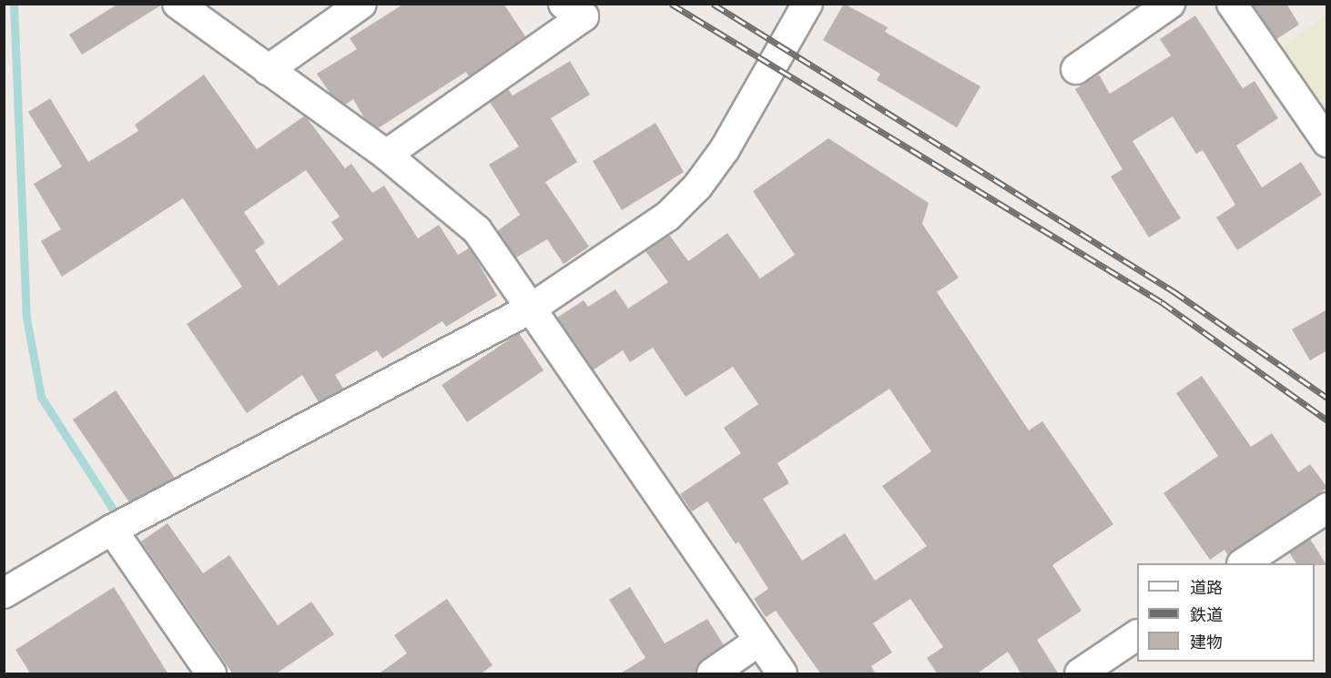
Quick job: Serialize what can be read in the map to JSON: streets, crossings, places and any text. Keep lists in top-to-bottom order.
{
  "legend": ["道路", "鉄道", "建物"]
}
